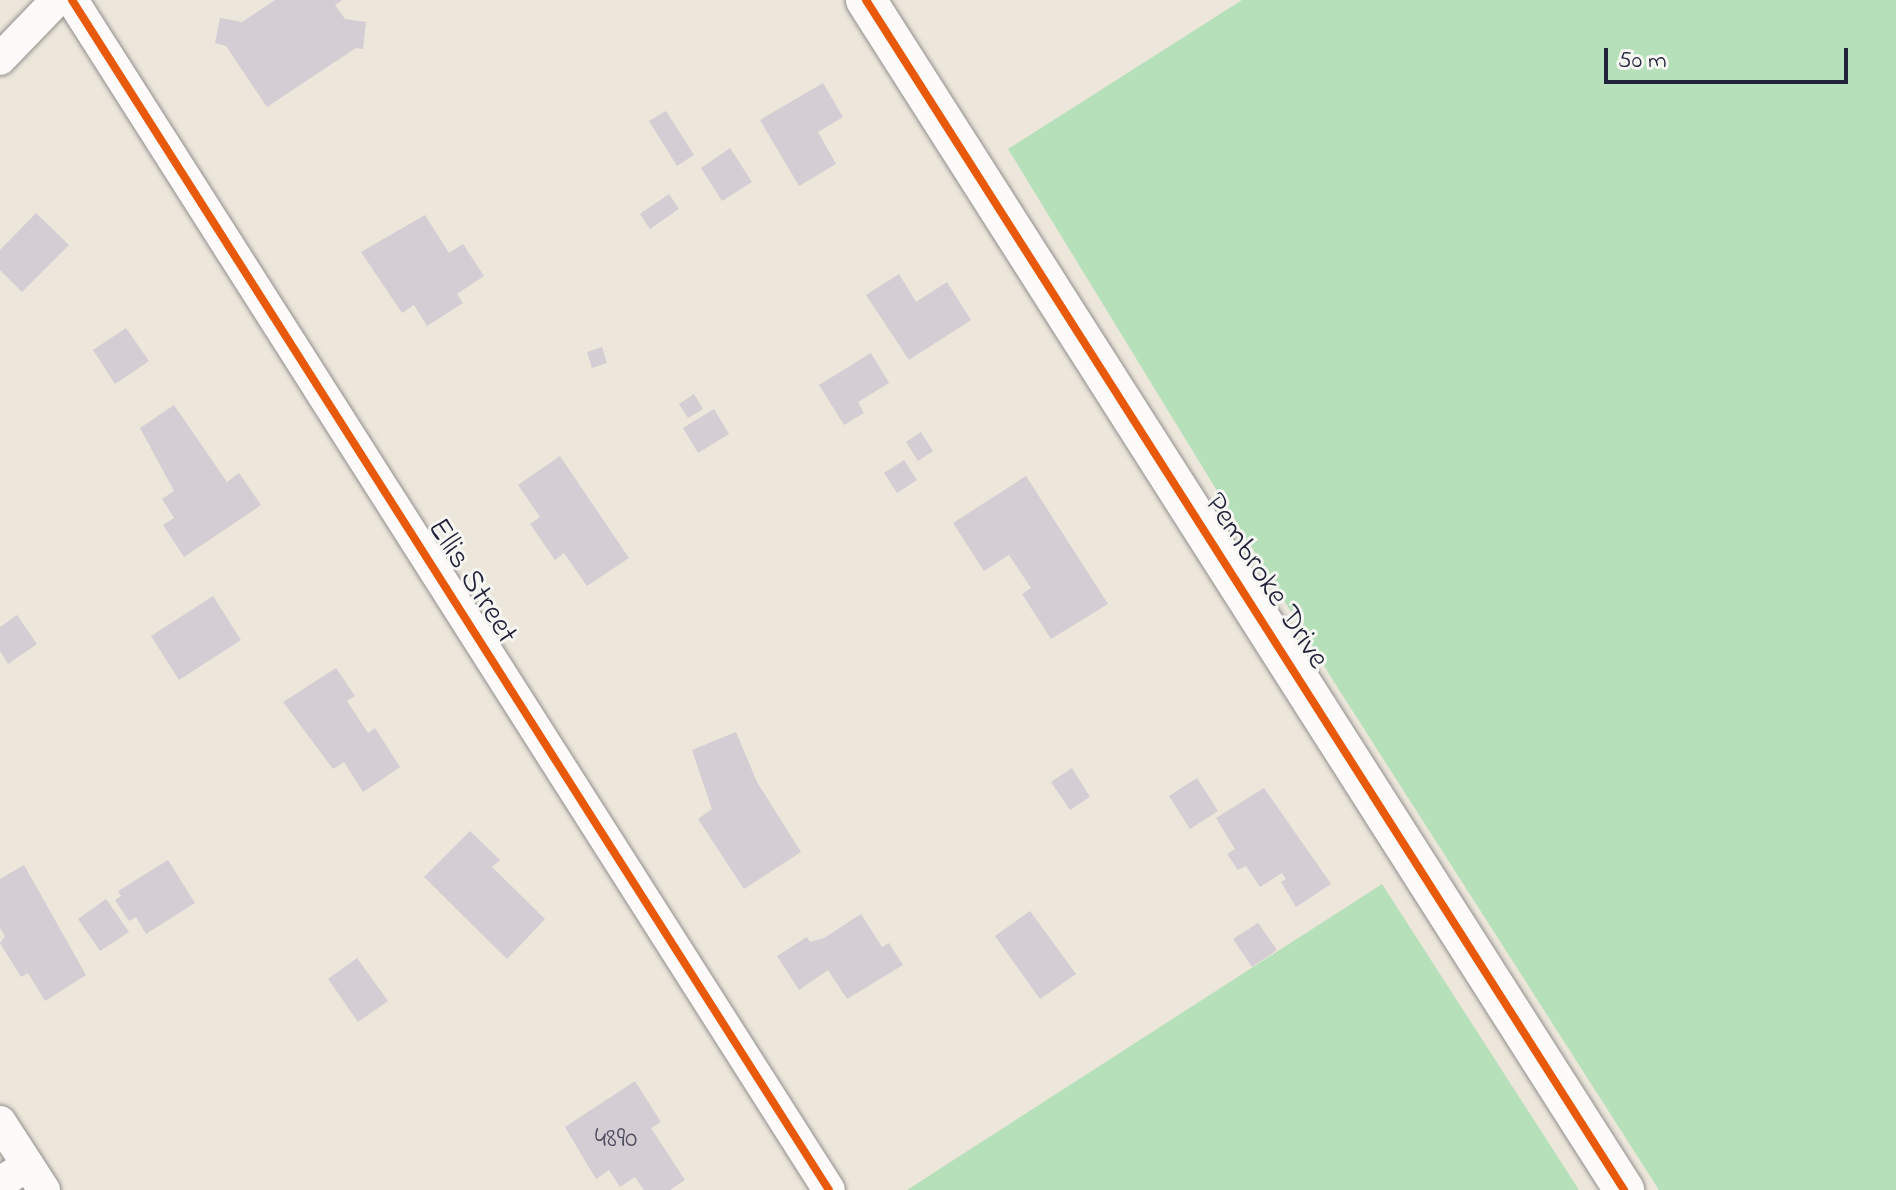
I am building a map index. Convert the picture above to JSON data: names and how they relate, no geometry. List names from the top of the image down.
{
  "streets": {
    "street": ["Ellis Street", "Pembroke Drive"]
  },
  "house_numbers": ["4890"],
  "scale_bar": "50 m"
}
